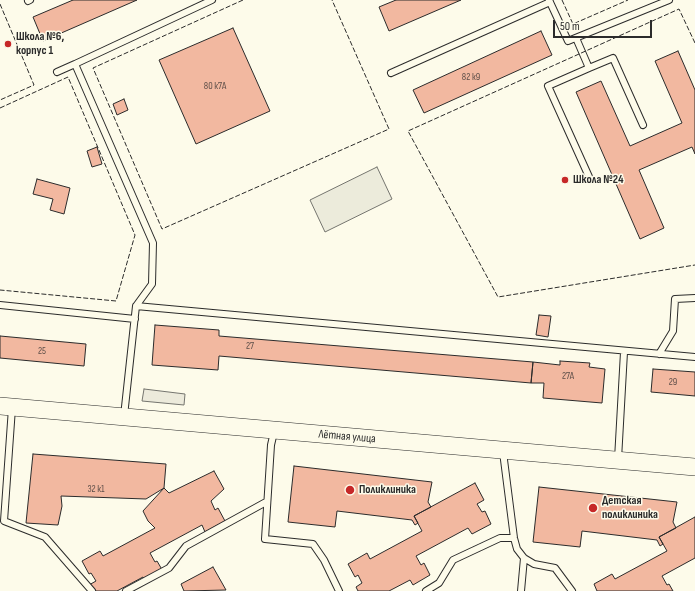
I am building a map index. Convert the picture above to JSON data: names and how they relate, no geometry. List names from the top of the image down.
{
  "streets": {
    "street": ["Лётная улица"]
  },
  "places": [
    "Школа №6, корпус 1",
    "Школа №24",
    "Поликлиника",
    "Детская поликлиника"
  ],
  "house_numbers": [
    "82 к9",
    "80 к7А",
    "27",
    "25",
    "27А",
    "29",
    "32 к1"
  ],
  "scale_bar": "50 m"
}
